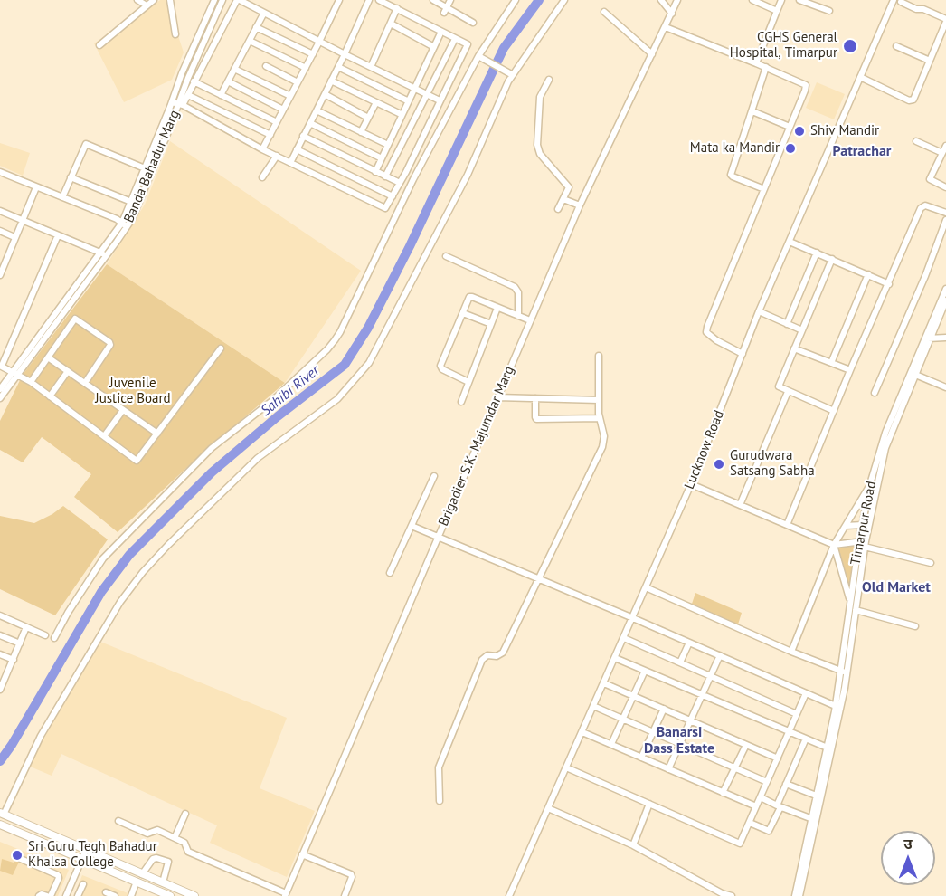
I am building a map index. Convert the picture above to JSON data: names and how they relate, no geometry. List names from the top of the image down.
{
  "streets": {
    "street": [
      "Banda Bahadur Marg",
      "Brigadier S.K. Majumdar Marg",
      "Lucknow Road",
      "Timarpur Road"
    ]
  },
  "districts": ["Patrachar", "Old Market", "Banarsi Dass Estate"],
  "water": ["Sahibi River"],
  "parks": ["Juvenile Justice Board"],
  "places": [
    "CGHS General Hospital, Timarpur",
    "Shiv Mandir",
    "Mata ka Mandir",
    "Gurudwara Satsang Sabha",
    "Sri Guru Tegh Bahadur Khalsa College"
  ],
  "north": "top"
}
